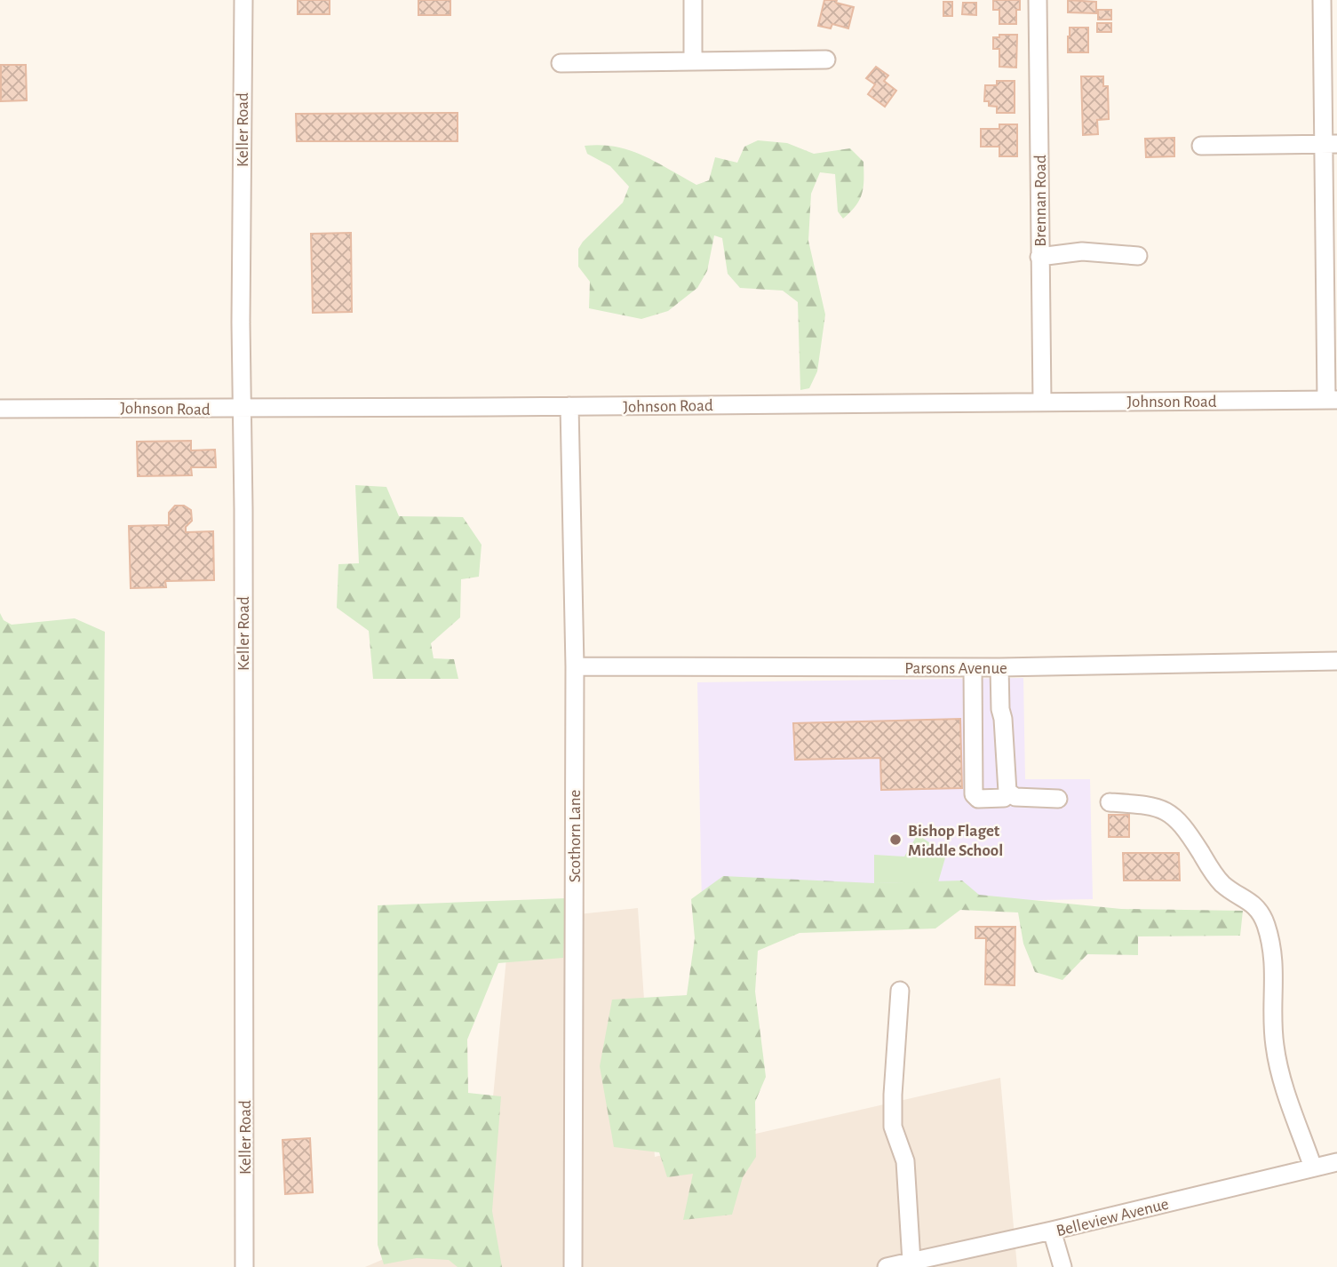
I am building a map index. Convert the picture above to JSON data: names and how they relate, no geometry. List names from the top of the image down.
{
  "streets": {
    "street": [
      "Keller Road",
      "Brennan Road",
      "Johnson Road",
      "Parsons Avenue",
      "Scothorn Lane",
      "Belleview Avenue"
    ]
  },
  "crossings": [
    ["Keller Road", "Johnson Road"],
    ["Brennan Road", "Johnson Road"],
    ["Johnson Road", "Scothorn Lane"],
    ["Parsons Avenue", "Scothorn Lane"]
  ],
  "places": ["Bishop Flaget Middle School"]
}
